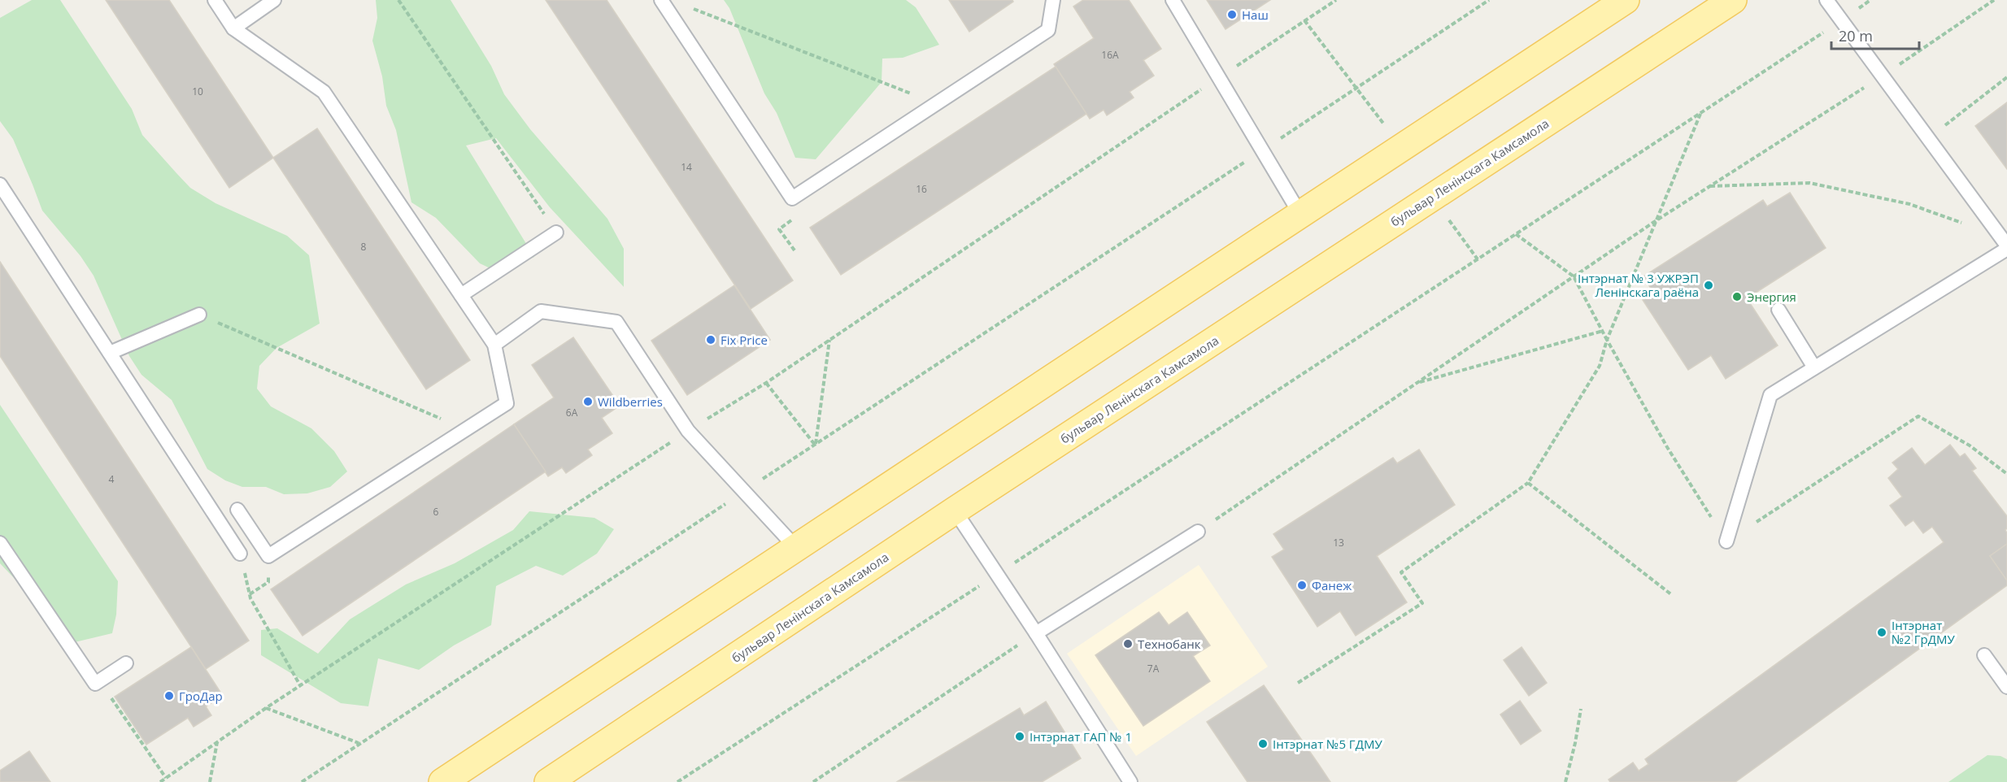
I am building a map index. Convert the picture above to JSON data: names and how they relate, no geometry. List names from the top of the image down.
{
  "streets": {
    "main road": ["бульвар Ленінскага Камсамола"]
  },
  "places": [
    "Наш",
    "Інтэрнат № 3 УЖРЭП Ленінскага раёна",
    "Энергия",
    "Fix Price",
    "Wildberries",
    "Фанеж",
    "Інтэрнат №2 ГрДМУ",
    "Технобанк",
    "ГроДар",
    "Інтэрнат ГАП № 1",
    "Інтэрнат №5 ГДМУ"
  ],
  "house_numbers": [
    "16А",
    "10",
    "14",
    "16",
    "8",
    "6А",
    "4",
    "6",
    "13",
    "7А"
  ],
  "scale_bar": "20 m"
}
